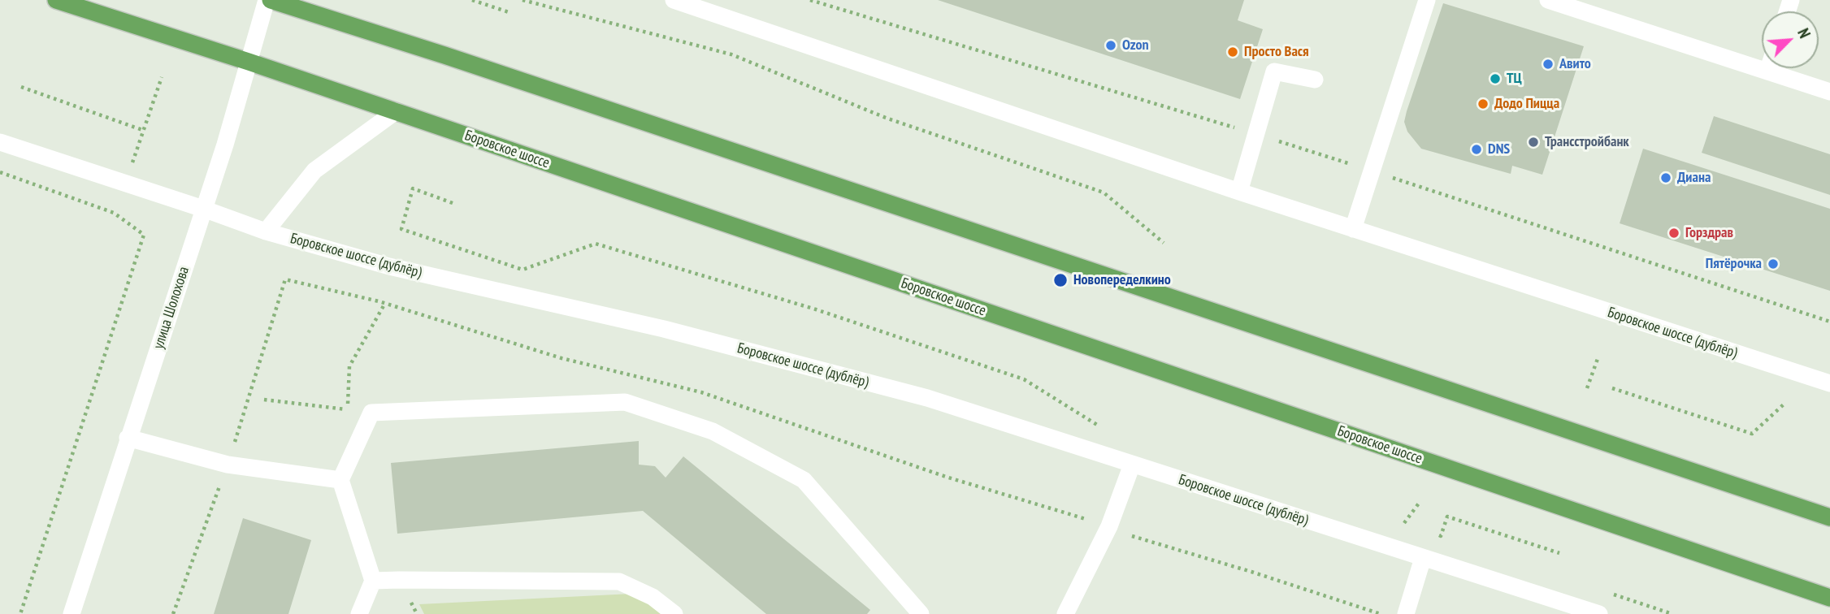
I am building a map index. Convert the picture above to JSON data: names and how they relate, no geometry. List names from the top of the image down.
{
  "streets": {
    "main road": ["Боровское шоссе"],
    "street": ["Боровское шоссе (дублёр)", "улица Шолохова"]
  },
  "crossings": [
    ["Боровское шоссе", "улица Шолохова"],
    ["Боровское шоссе (дублёр)", "улица Шолохова"]
  ],
  "places": [
    "Ozon",
    "Просто Вася",
    "Авито",
    "ТЦ",
    "Додо Пицца",
    "Трансстройбанк",
    "DNS",
    "Диана",
    "Горздрав",
    "Пятёрочка",
    "Новопеределкино"
  ],
  "north": "top right"
}
